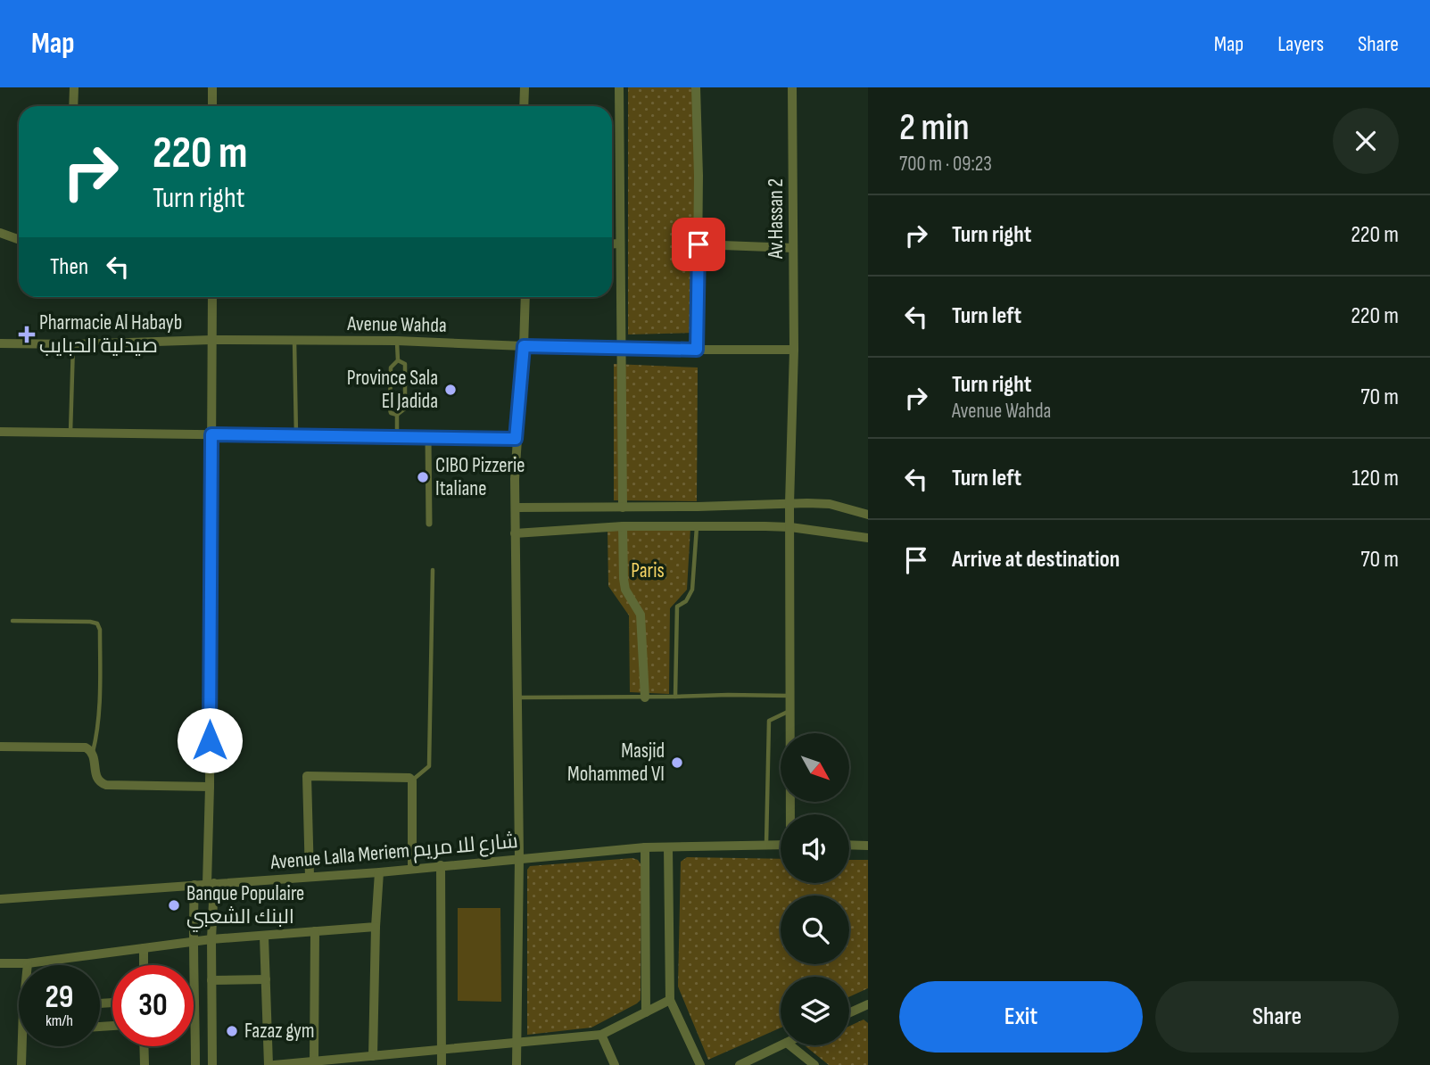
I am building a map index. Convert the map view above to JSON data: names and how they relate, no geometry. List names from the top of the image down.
{
  "streets": {
    "street": ["Av.Hassan 2", "Avenue Wahda", "Avenue Lalla Meriem شارع للا مريم"]
  },
  "crossings": [
    ["Av.Hassan 2", "Avenue Wahda"]
  ],
  "parks": ["Paris"],
  "places": {
    "health": ["Pharmacie Al Habayb صيدلية الحبايب"],
    "other": [
      "Province Sala El Jadida",
      "CIBO Pizzerie Italiane",
      "Masjid Mohammed VI",
      "Banque Populaire البنك الشعبي",
      "Fazaz gym"
    ]
  },
  "north": "bottom right",
  "page": {
    "header": "Map",
    "nav": ["Map", "Layers", "Share"],
    "heading": ["2 min", "700 m · 09:23"],
    "turn": ["220 m", "Turn right"],
    "list": [
      {
        "name": "Turn right",
        "value": "220 m"
      },
      {
        "name": "Turn left",
        "value": "220 m"
      },
      {
        "name": "Turn right",
        "note": "Avenue Wahda",
        "value": "70 m"
      },
      {
        "name": "Turn left",
        "value": "120 m"
      },
      {
        "name": "Arrive at destination",
        "value": "70 m"
      }
    ],
    "then": "Then",
    "speed": "29 km/h",
    "limit": "30",
    "buttons": ["Exit", "Share"]
  }
}
